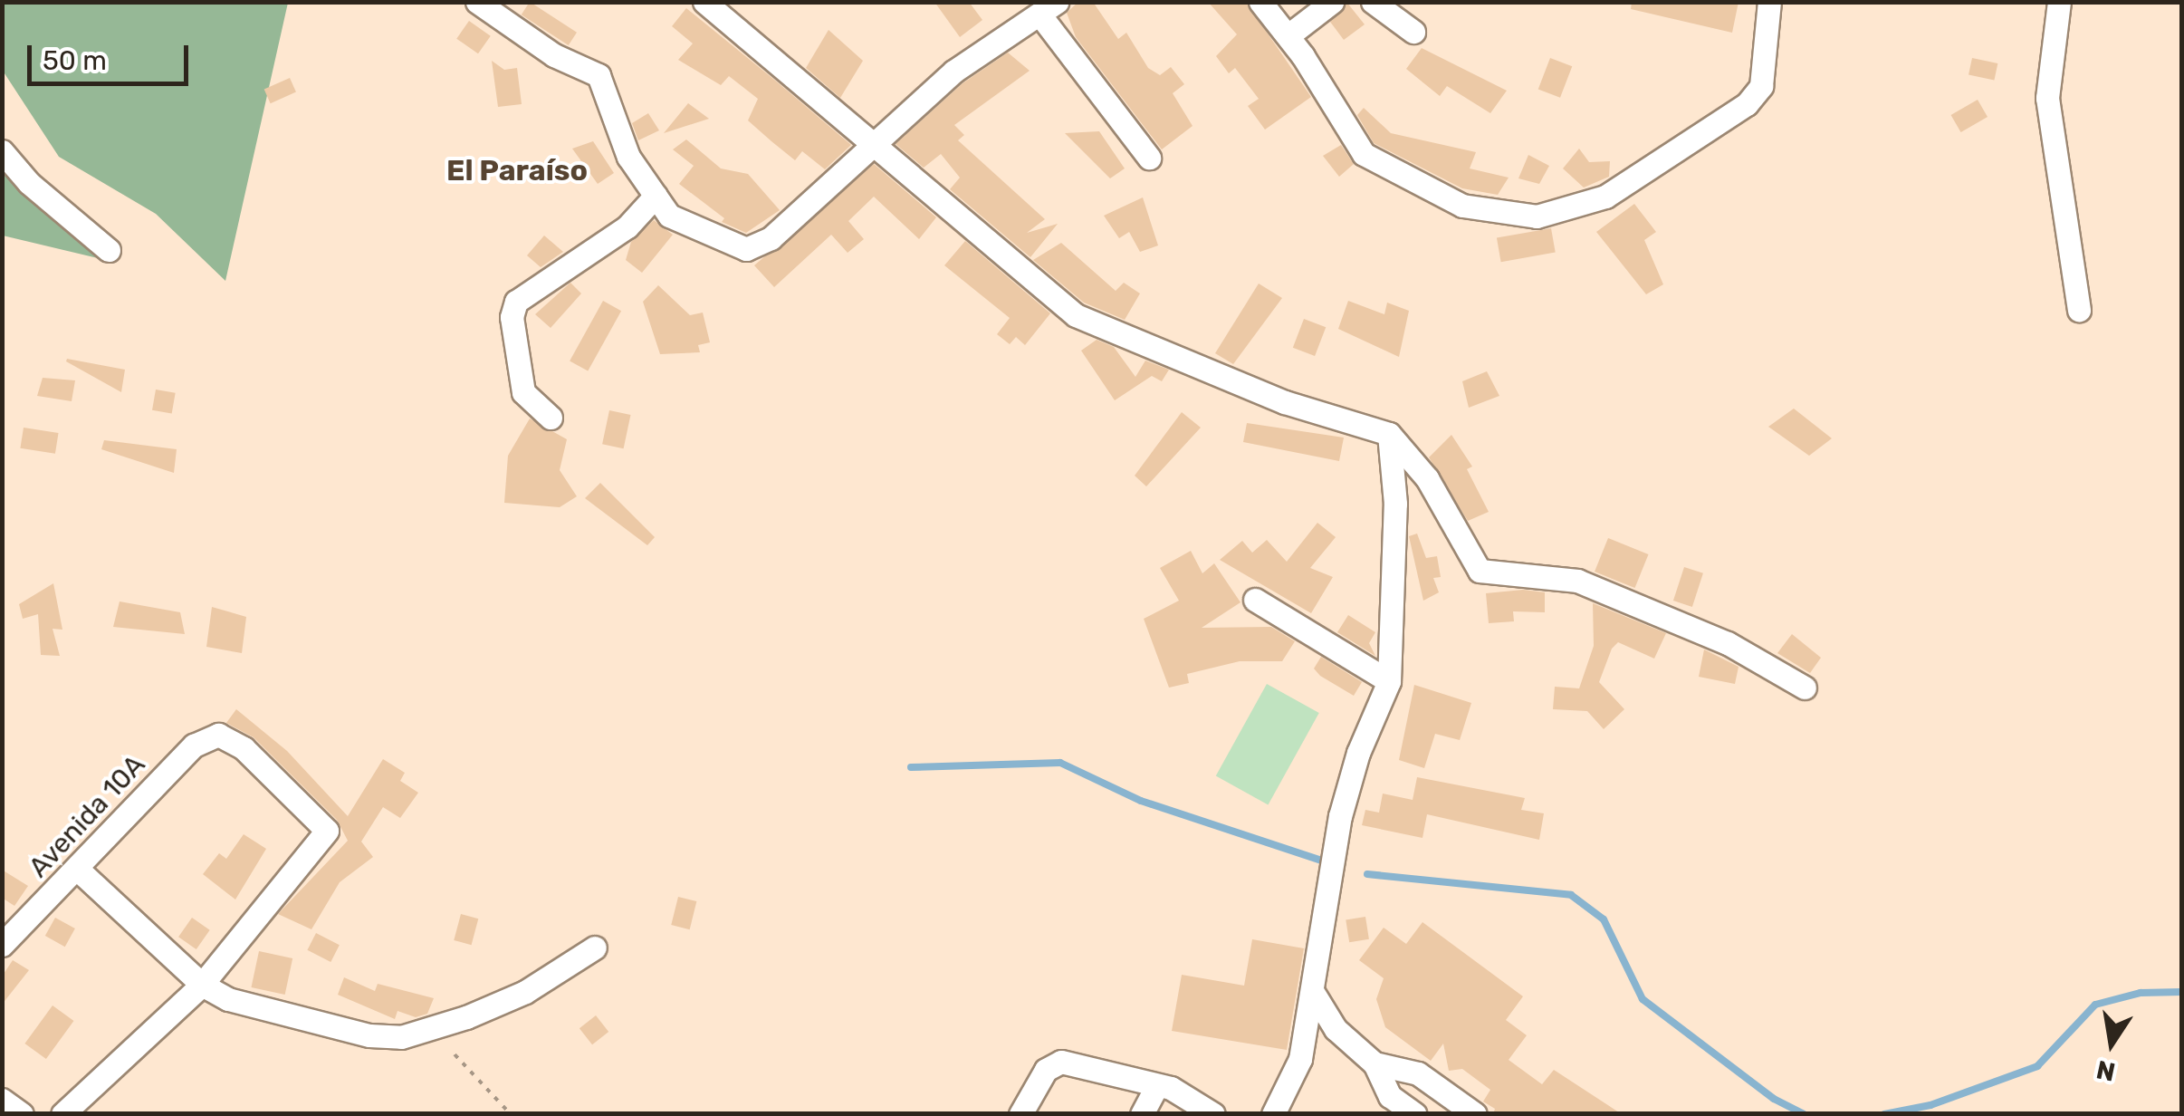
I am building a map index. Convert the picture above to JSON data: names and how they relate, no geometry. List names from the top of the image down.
{
  "streets": {
    "street": ["Avenida 10A"]
  },
  "districts": ["El Paraíso"],
  "scale_bar": "50 m",
  "north": "bottom"
}
